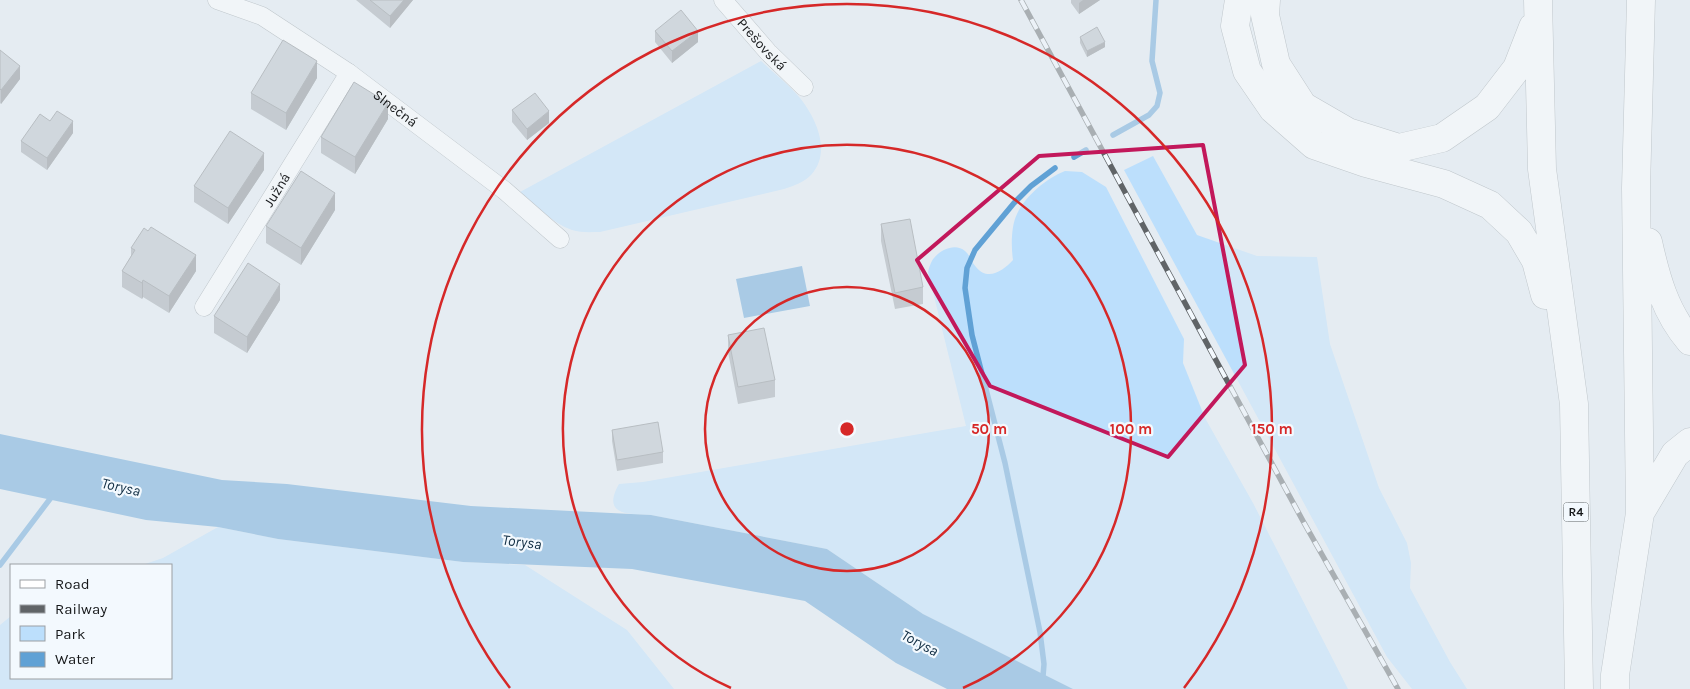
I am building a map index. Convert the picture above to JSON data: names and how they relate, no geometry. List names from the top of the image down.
{
  "streets": {
    "highway": ["R4"],
    "street": ["Prešovská", "Slnečná", "Južná"]
  },
  "crossings": [
    ["Slnečná", "Južná"]
  ],
  "water": ["Torysa"],
  "legend": [
    "Road",
    "Railway",
    "Park",
    "Water"
  ],
  "rings": ["50 m", "100 m", "150 m"]
}
